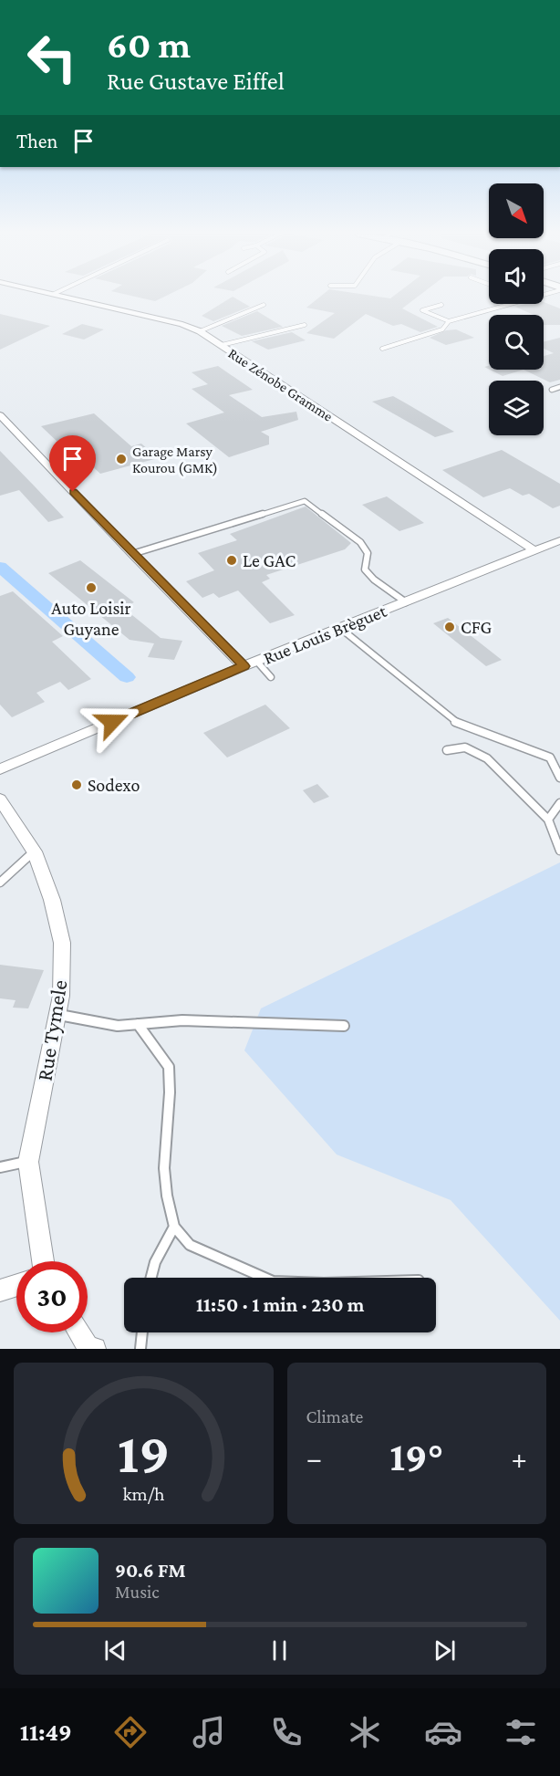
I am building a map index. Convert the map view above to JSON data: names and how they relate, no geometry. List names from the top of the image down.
{
  "streets": {
    "street": ["Rue Zénobe Gramme", "Rue Louis Brèguet", "Rue Tymele"]
  },
  "crossings": [
    ["Rue Zénobe Gramme", "Rue Louis Brèguet"]
  ],
  "places": [
    "Garage Marsy Kourou (GMK)",
    "Le GAC",
    "Auto Loisir Guyane",
    "CFG",
    "Sodexo"
  ],
  "north": "bottom right",
  "page": {
    "turn": ["60 m", "Rue Gustave Eiffel"],
    "then": "Then",
    "limit": "30",
    "trip": "11:50 · 1 min · 230 m",
    "tile": "Climate",
    "heat": ["−", "19°", "+"],
    "song": ["90.6 FM", "Music"],
    "tabs": "11:49",
    "gauge": ["19", "km/h"]
  }
}
